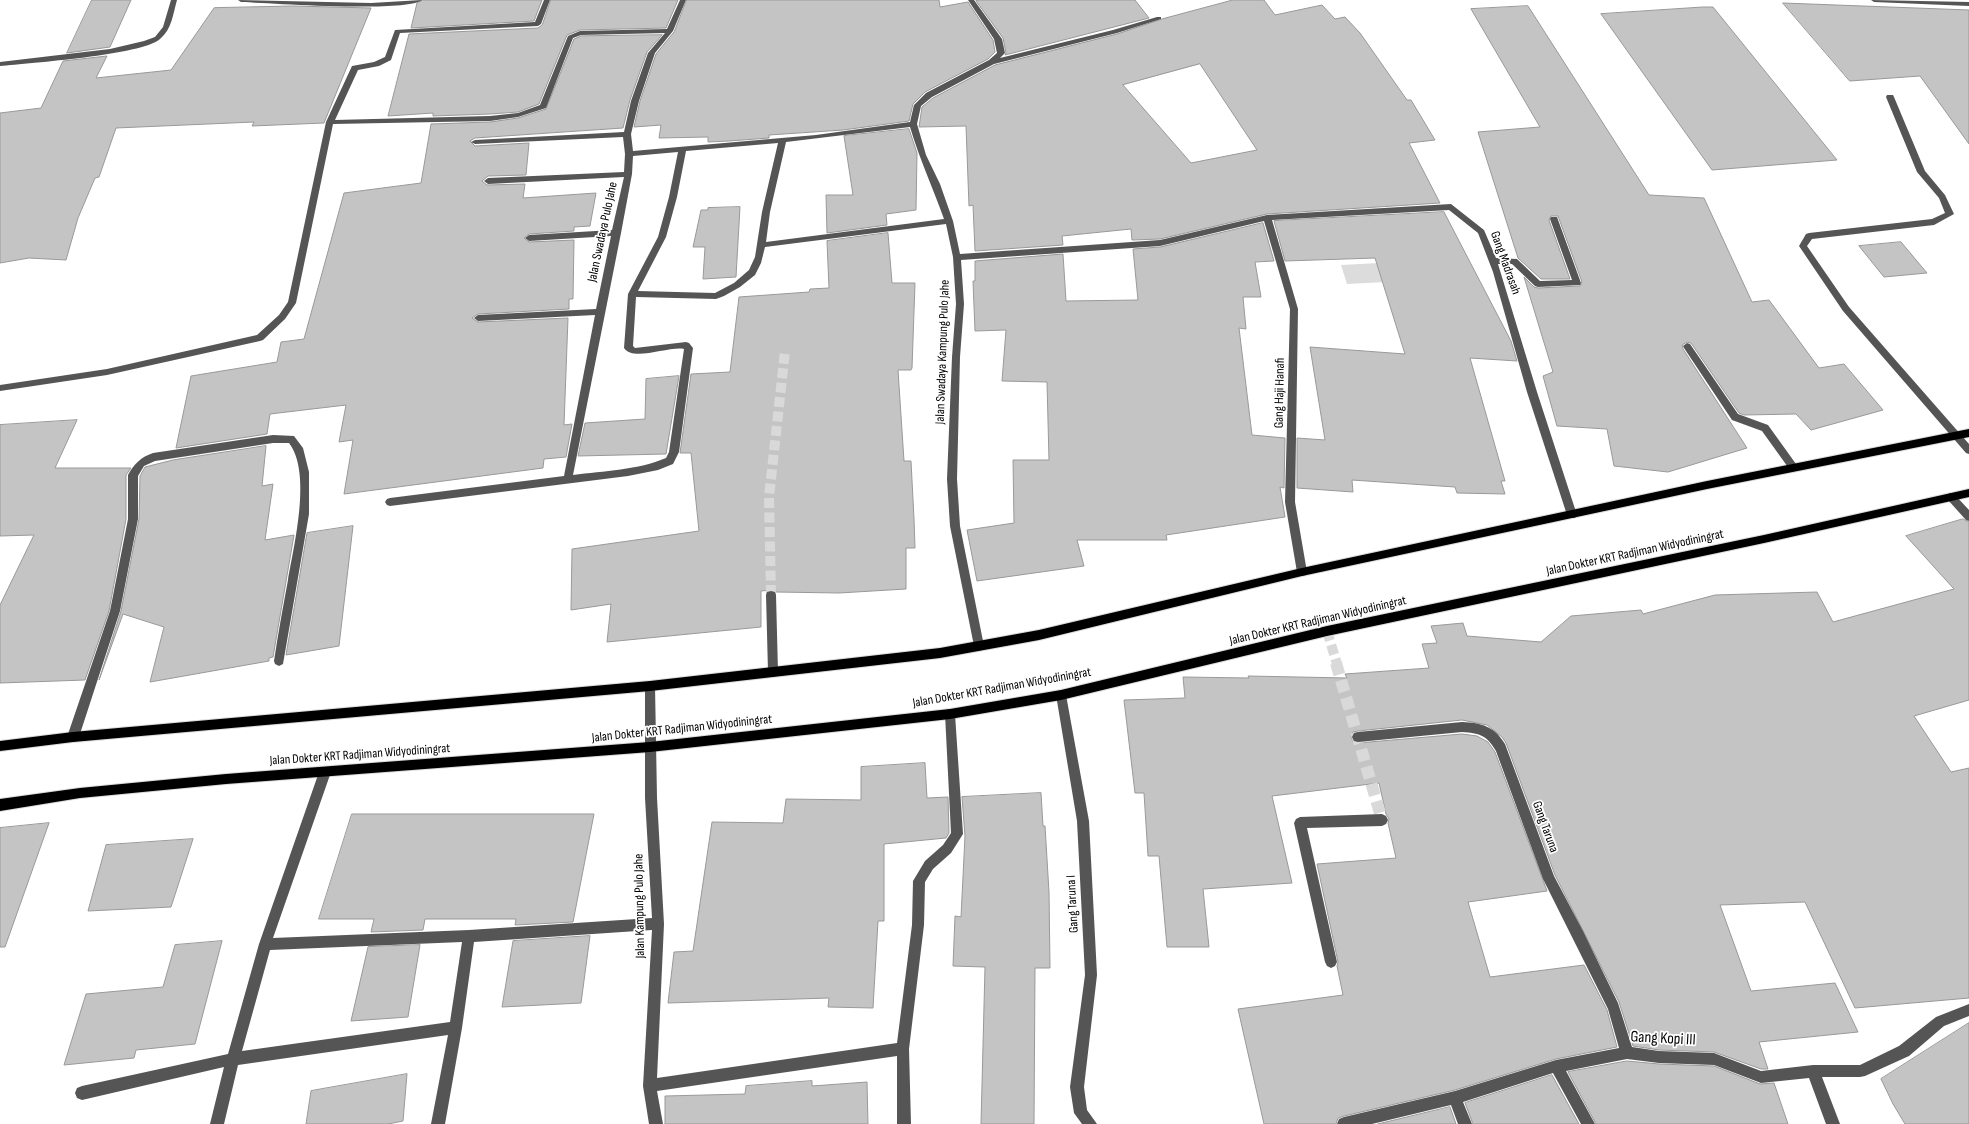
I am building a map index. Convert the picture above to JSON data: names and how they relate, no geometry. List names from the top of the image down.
{
  "streets": {
    "main road": ["Jalan Dokter KRT Radjiman Widyodiningrat"],
    "street": [
      "Jalan Swadaya Pulo Jahe",
      "Gang Madrasah",
      "Jalan Swadaya Kampung Pulo Jahe",
      "Gang Haji Hanafi",
      "Gang Taruna",
      "Gang Taruna I",
      "Jalan Kampung Pulo Jahe",
      "Gang Kopi III"
    ]
  },
  "crossings": [
    ["Gang Madrasah", "Jalan Swadaya Kampung Pulo Jahe"],
    ["Gang Madrasah", "Gang Haji Hanafi"],
    ["Jalan Dokter KRT Radjiman Widyodiningrat", "Gang Taruna I"],
    ["Jalan Dokter KRT Radjiman Widyodiningrat", "Jalan Kampung Pulo Jahe"],
    ["Gang Taruna", "Gang Kopi III"]
  ]
}
